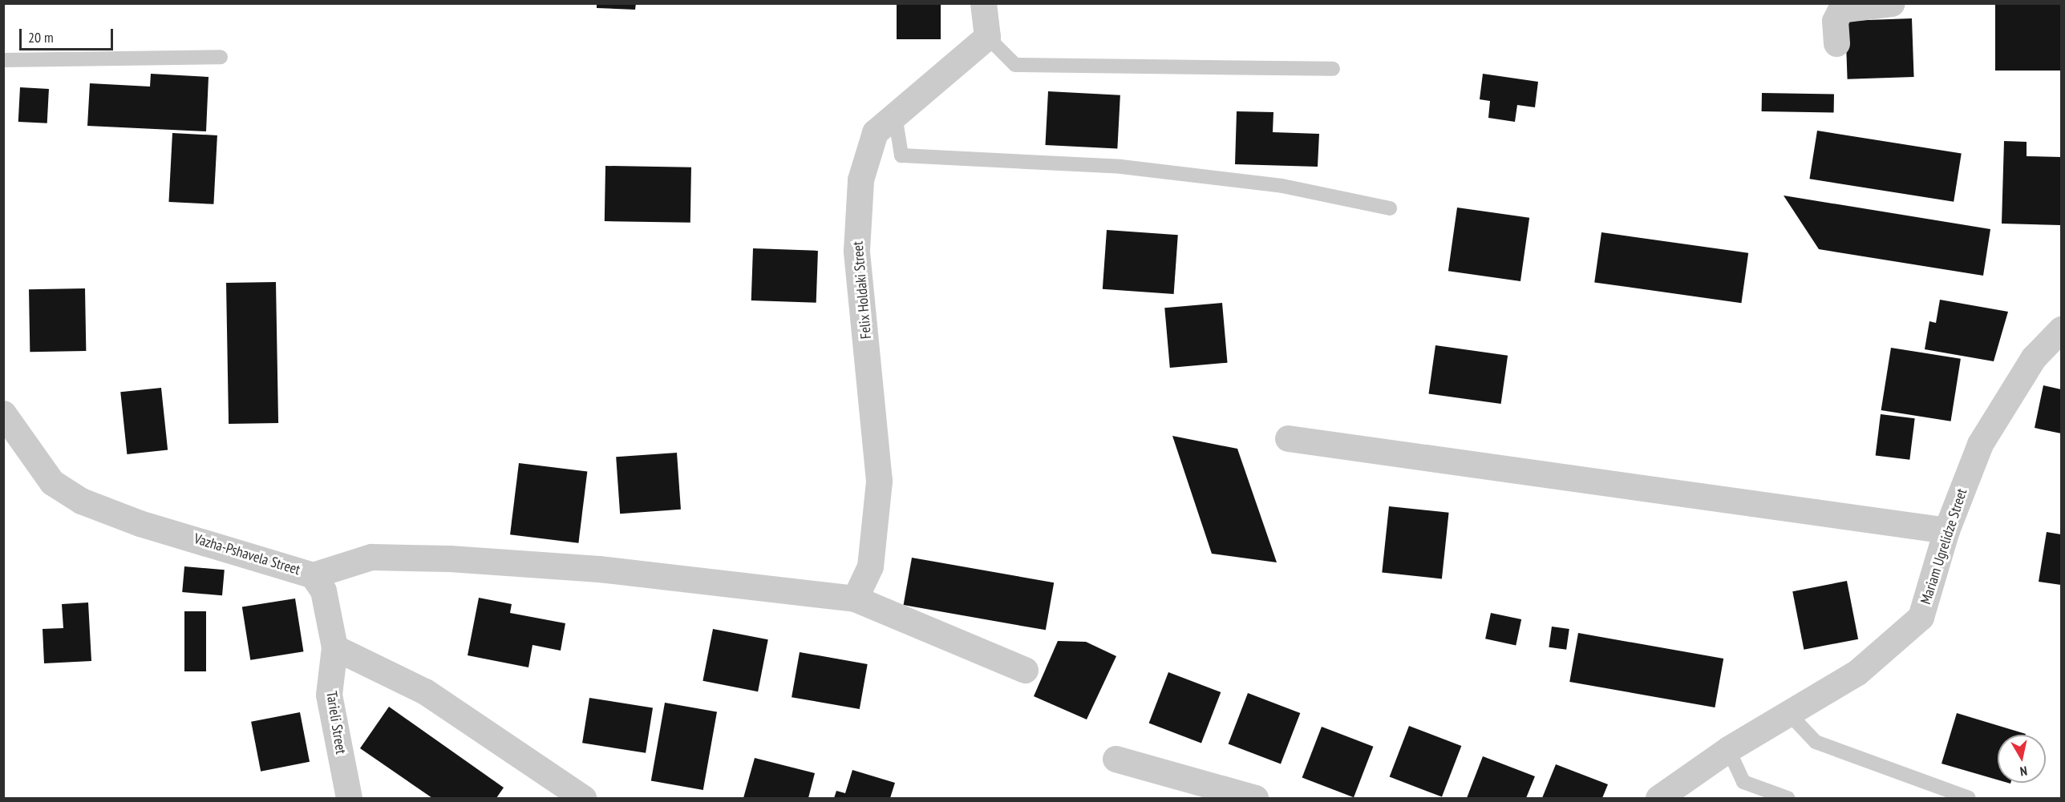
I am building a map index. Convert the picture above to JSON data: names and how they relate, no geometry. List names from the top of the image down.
{
  "streets": {
    "street": [
      "Felix Holdaki Street",
      "Mariam Ugrelidze Street",
      "Vazha-Pshavela Street",
      "Tarieli Street"
    ]
  },
  "crossings": [
    ["Vazha-Pshavela Street", "Tarieli Street"]
  ],
  "scale_bar": "20 m",
  "north": "bottom"
}
